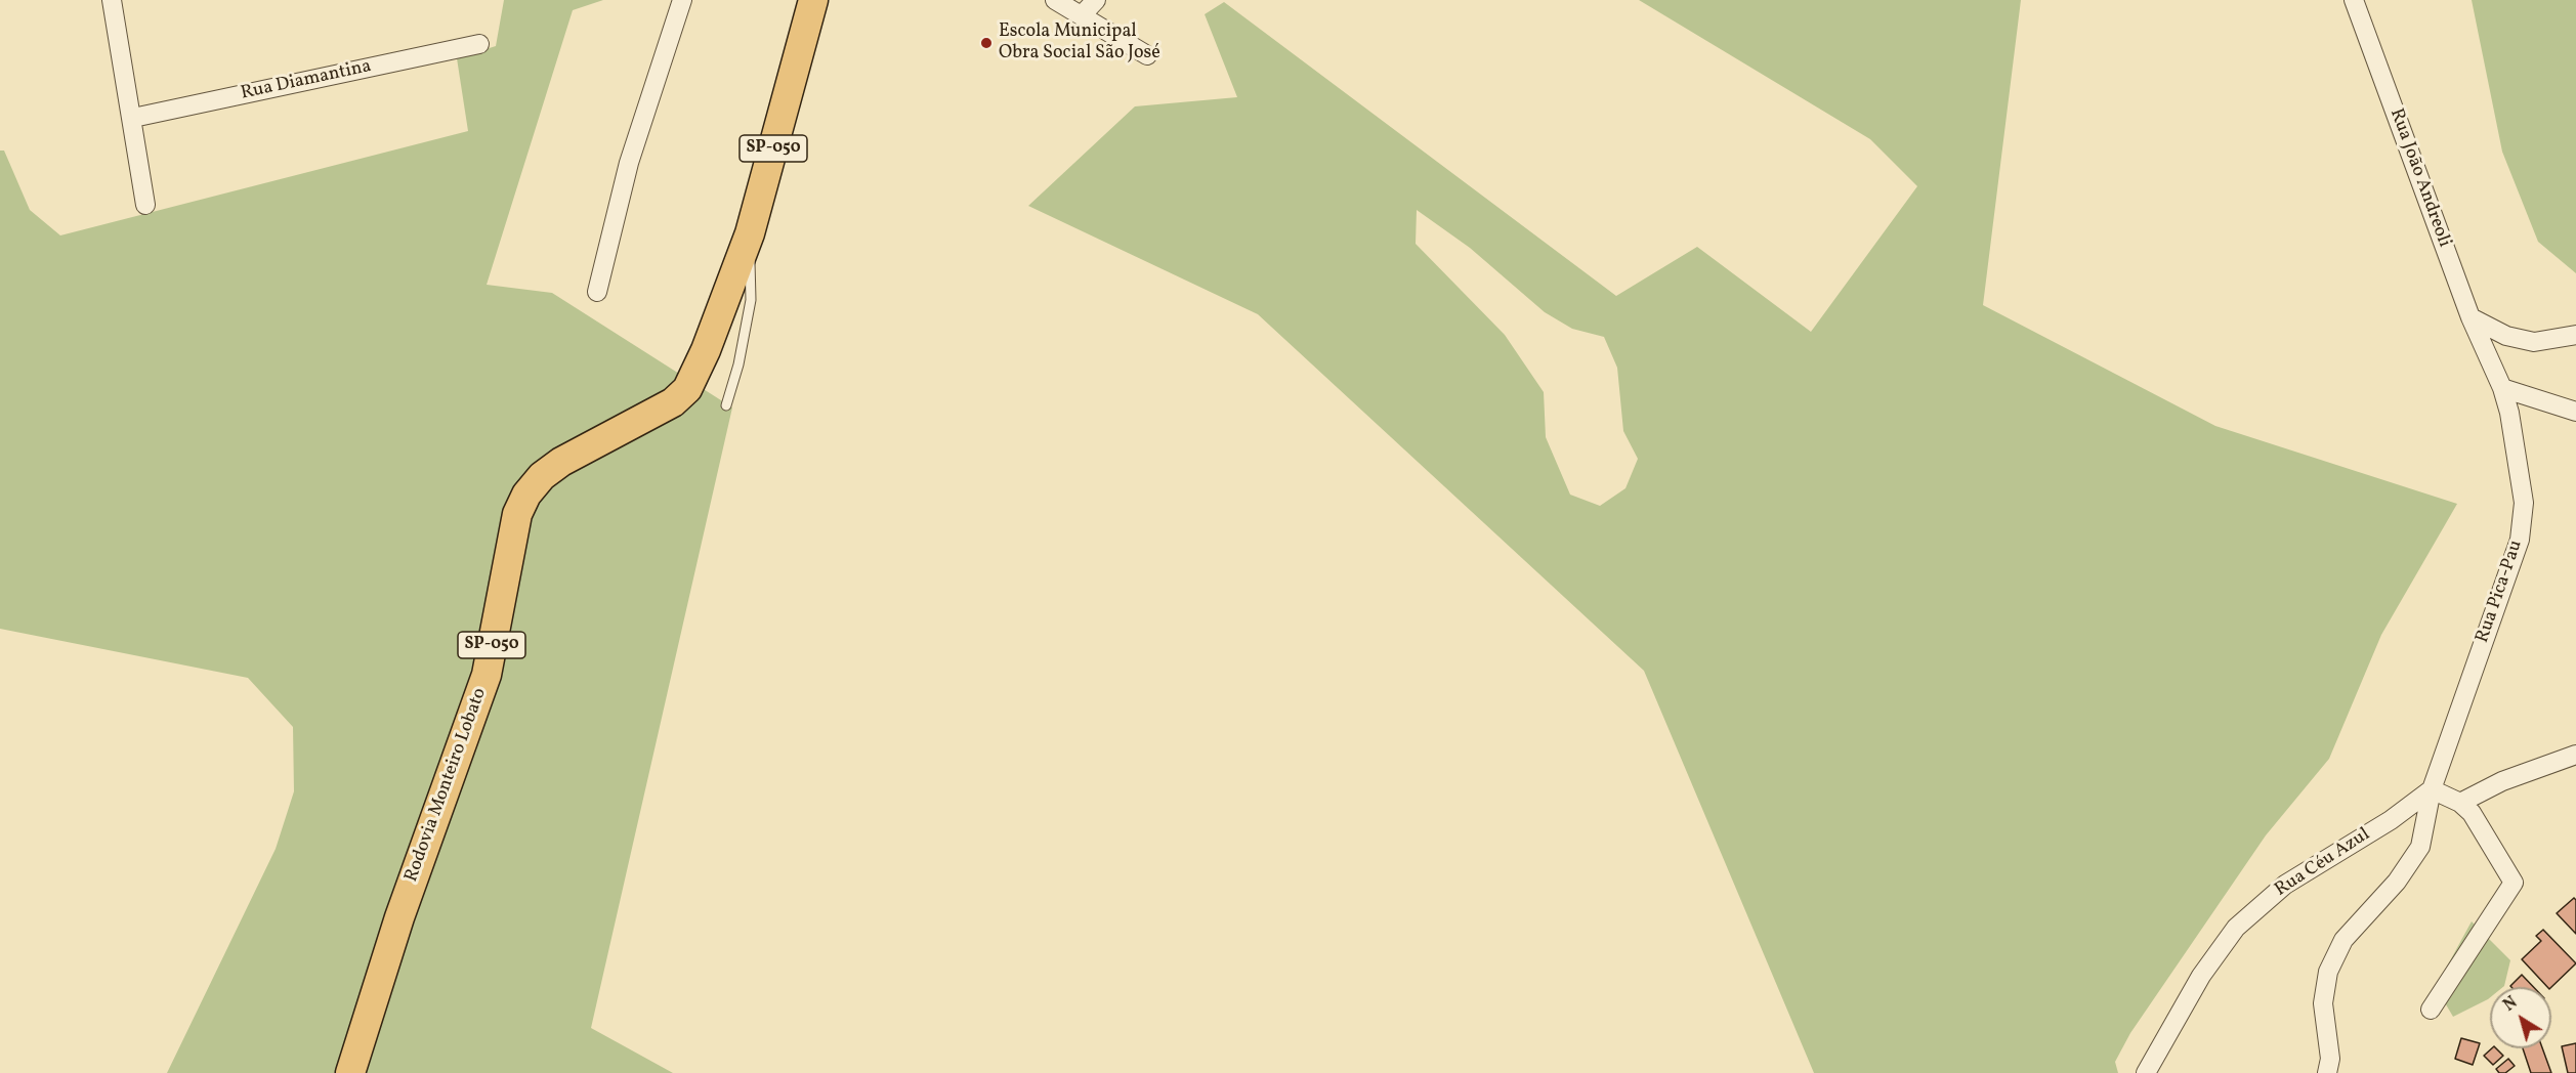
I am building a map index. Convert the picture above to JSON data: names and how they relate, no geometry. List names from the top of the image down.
{
  "streets": {
    "main road": ["SP-050", "Rodovia Monteiro Lobato"],
    "street": [
      "Rua Diamantina",
      "Rua João Andreoli",
      "Rua Pica-Pau",
      "Rua Céu Azul"
    ]
  },
  "crossings": [
    ["SP-050", "Rodovia Monteiro Lobato"],
    ["Rua João Andreoli", "Rua Pica-Pau"],
    ["Rua Pica-Pau", "Rua Céu Azul"]
  ],
  "places": ["Escola Municipal Obra Social São José"],
  "north": "top left"
}
